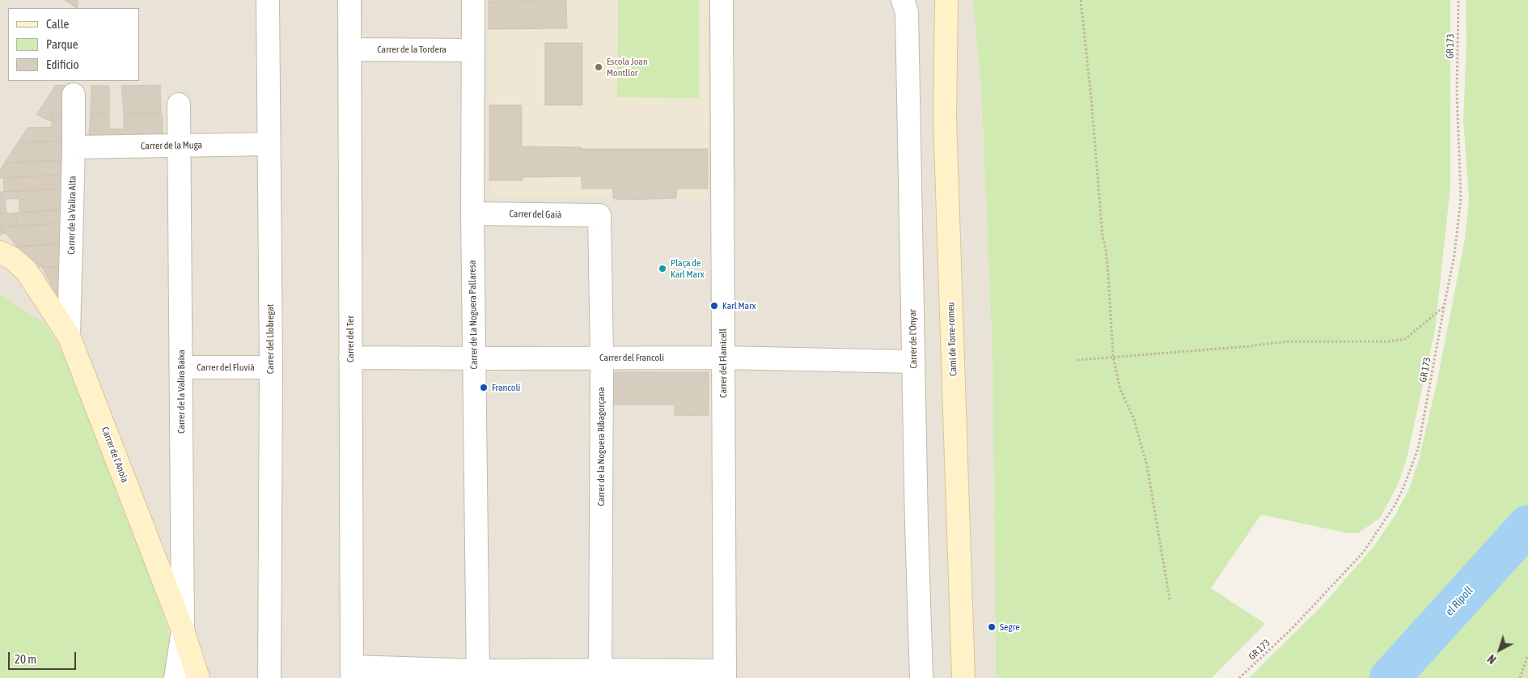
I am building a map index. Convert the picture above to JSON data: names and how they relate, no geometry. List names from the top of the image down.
{
  "streets": {
    "street": [
      "Carrer de la Tordera",
      "Carrer de la Muga",
      "Carrer del Gaià",
      "Carrer de la Valira Alta",
      "Carrer de La Noguera Pallaresa",
      "Carrer del Llobregat",
      "Carrer del Ter",
      "Carrer de l'Onyar",
      "Camí de Torre-romeu",
      "Carrer del Francolí",
      "Carrer del Flamicell",
      "Carrer del Fluvià",
      "Carrer de la Valira Baixa",
      "Carrer de la Noguera Ribagorçana",
      "Carrer de l'Anoia"
    ],
    "path": ["GR 173"]
  },
  "crossings": [
    ["Carrer de la Tordera", "Carrer de La Noguera Pallaresa"],
    ["Carrer de la Tordera", "Carrer del Ter"],
    ["Carrer de la Muga", "Carrer de la Valira Alta"],
    ["Carrer de la Muga", "Carrer del Llobregat"],
    ["Carrer de la Muga", "Carrer de la Valira Baixa"],
    ["Carrer del Gaià", "Carrer de La Noguera Pallaresa"],
    ["Carrer del Gaià", "Carrer de la Noguera Ribagorçana"],
    ["Carrer de la Valira Alta", "Carrer de l'Anoia"],
    ["Carrer de La Noguera Pallaresa", "Carrer del Francolí"],
    ["Carrer del Llobregat", "Carrer del Fluvià"],
    ["Carrer del Ter", "Carrer del Francolí"],
    ["Carrer de l'Onyar", "Carrer del Francolí"],
    ["Carrer del Francolí", "Carrer del Flamicell"],
    ["Carrer del Francolí", "Carrer de la Noguera Ribagorçana"],
    ["Carrer del Fluvià", "Carrer de la Valira Baixa"],
    ["Carrer de la Valira Baixa", "Carrer de l'Anoia"]
  ],
  "water": ["el Ripoll"],
  "places": [
    "Escola Joan Montllor",
    "Plaça de Karl Marx",
    "Karl Marx",
    "Francolí",
    "Segre"
  ],
  "legend": ["Calle", "Parque", "Edificio"],
  "scale_bar": "20 m",
  "north": "bottom left"
}
